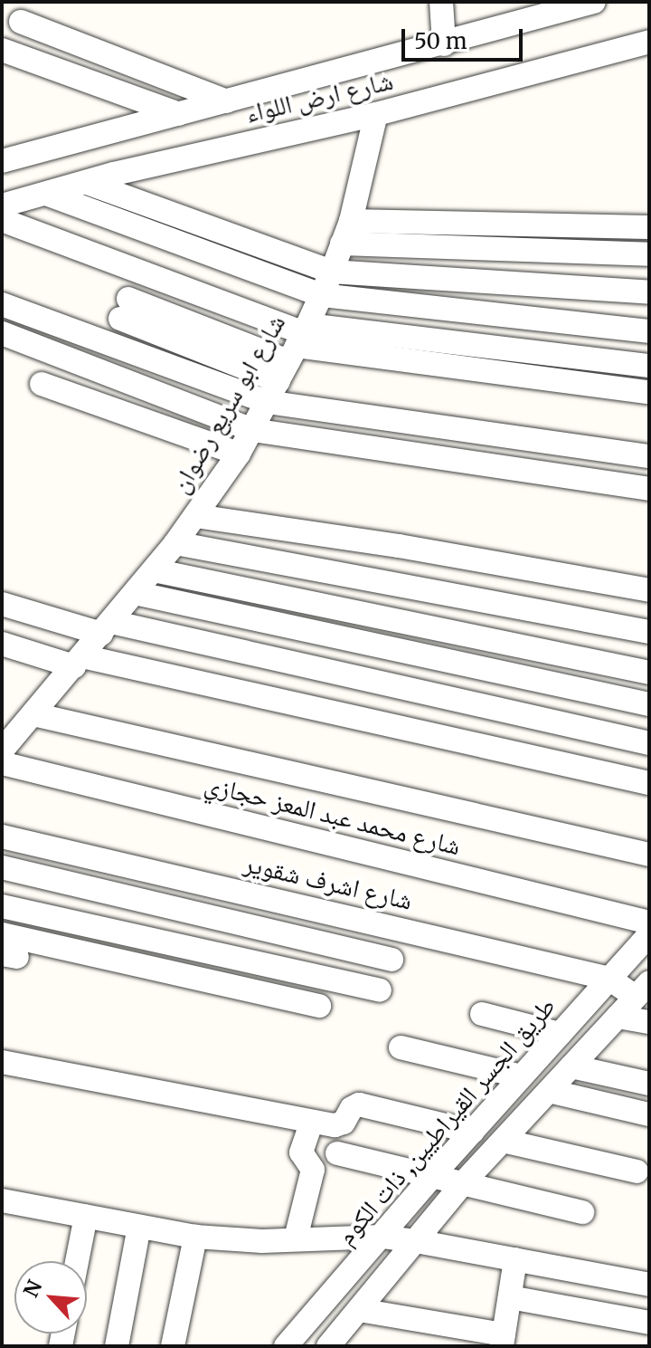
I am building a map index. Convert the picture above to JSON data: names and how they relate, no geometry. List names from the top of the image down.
{
  "streets": {
    "street": [
      "شارع ارض اللواء",
      "شارع ابو سريع رضوان",
      "شارع محمد عبد المعز حجازي",
      "شارع اشرف شقوير",
      "طريق الجسر القيراطيين, ذات الكوم"
    ]
  },
  "crossings": [
    ["شارع ارض اللواء", "شارع ابو سريع رضوان"],
    ["شارع اشرف شقوير", "طريق الجسر القيراطيين, ذات الكوم"]
  ],
  "scale_bar": "50 m",
  "north": "top left"
}
